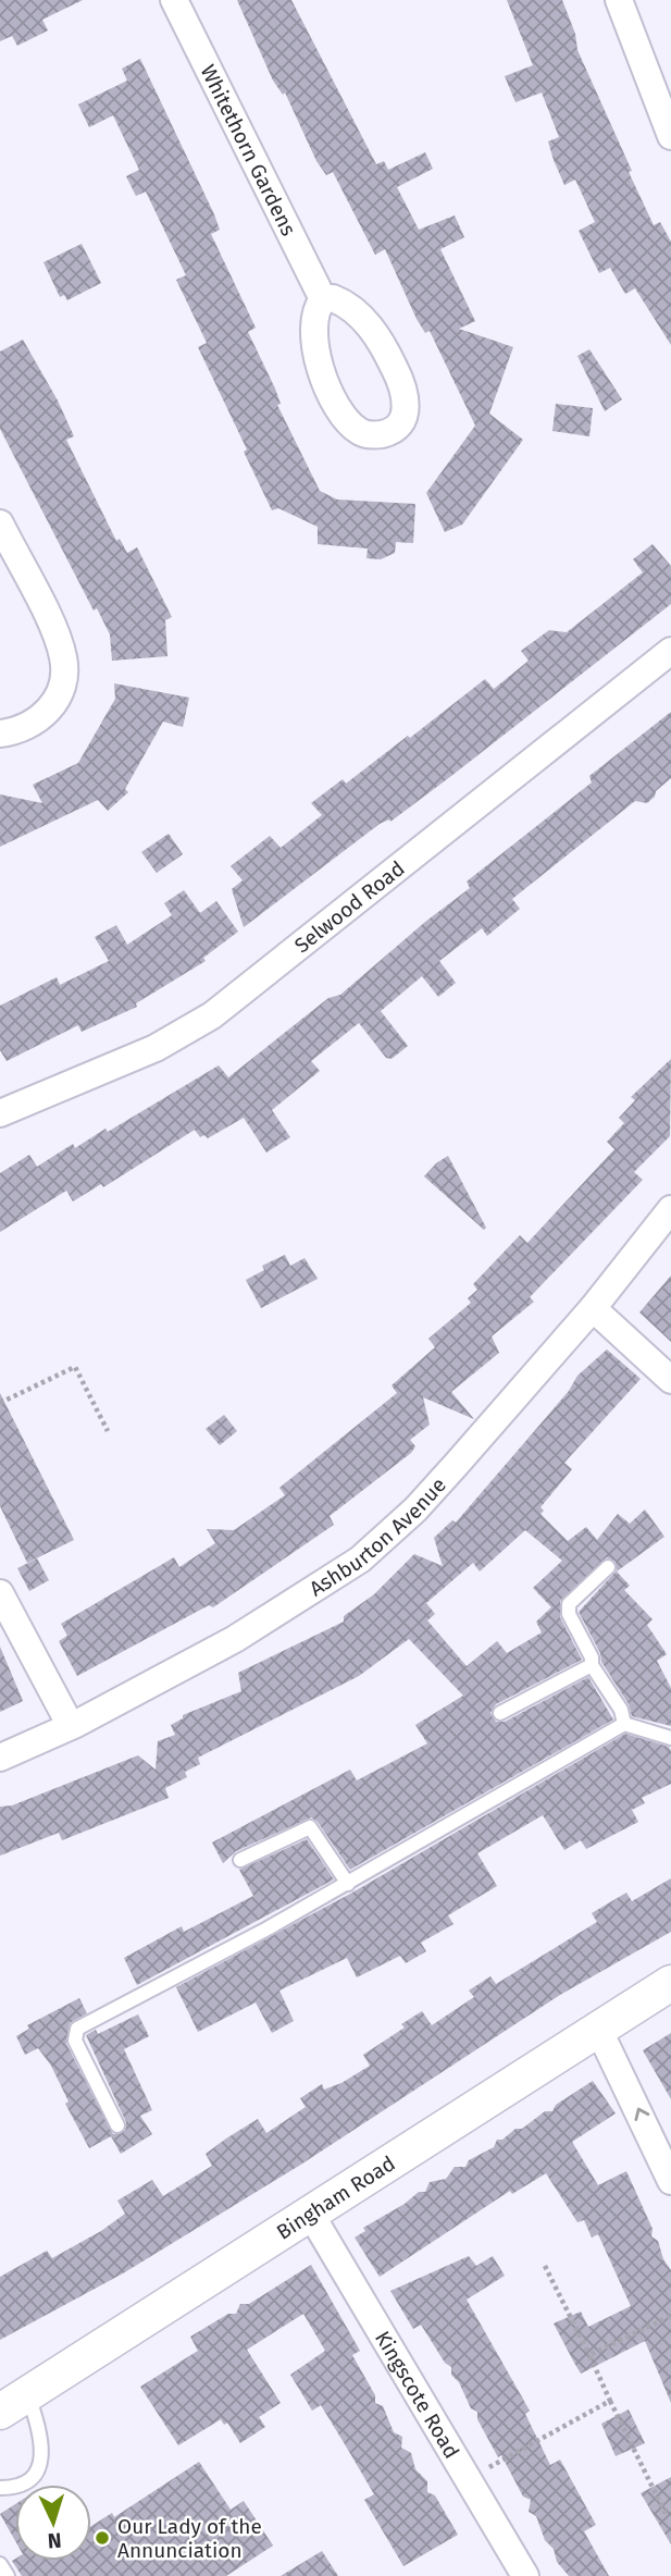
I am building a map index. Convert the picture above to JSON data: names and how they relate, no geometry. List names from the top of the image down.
{
  "streets": {
    "street": [
      "Whitethorn Gardens",
      "Selwood Road",
      "Ashburton Avenue",
      "Bingham Road",
      "Kingscote Road"
    ]
  },
  "crossings": [
    ["Bingham Road", "Kingscote Road"]
  ],
  "places": ["Our Lady of the Annunciation"],
  "north": "bottom"
}
